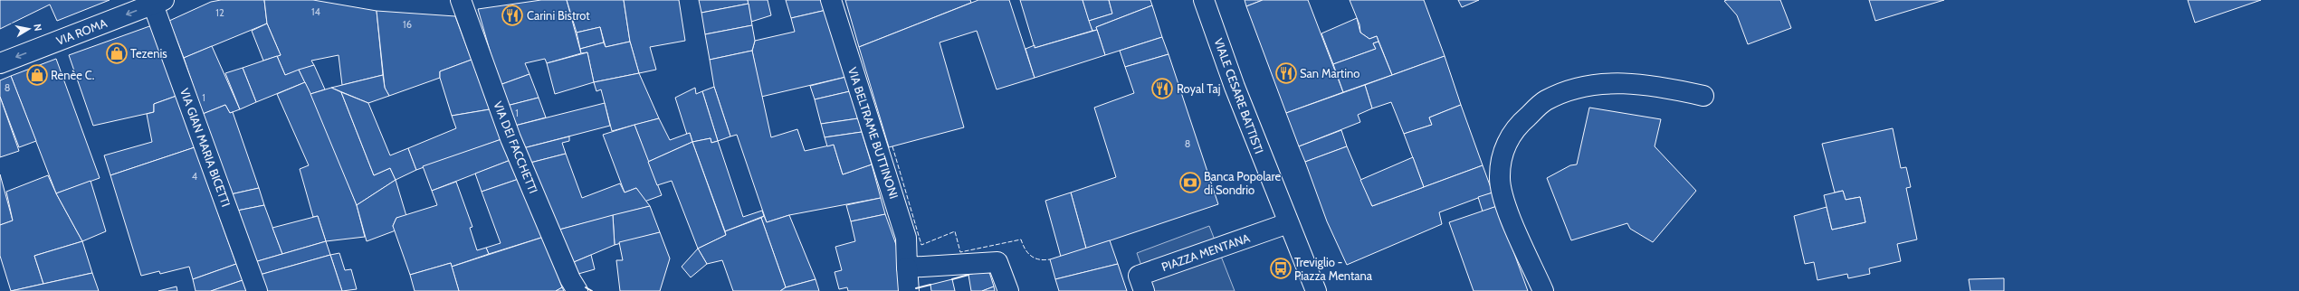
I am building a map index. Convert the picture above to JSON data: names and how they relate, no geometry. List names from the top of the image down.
{
  "streets": {
    "street": [
      "VIA ROMA",
      "VIALE CESARE BATTISTI",
      "VIA BELTRAME BUTTINONI",
      "VIA GIAN MARIA BICETTI",
      "VIA DEI FACCHETTI",
      "PIAZZA MENTANA"
    ]
  },
  "crossings": [
    ["VIA ROMA", "VIA GIAN MARIA BICETTI"],
    ["VIALE CESARE BATTISTI", "PIAZZA MENTANA"]
  ],
  "one_way": ["VIA ROMA"],
  "places": {
    "restaurant": ["Carini Bistrot", "San Martino", "Royal Taj"],
    "shop": ["Tezenis", "Renèe C."],
    "bank": ["Banca Popolare di Sondrio"],
    "bus stop": ["Treviglio - Piazza Mentana"]
  },
  "house_numbers": [
    "14",
    "12",
    "16",
    "8",
    "1",
    "1",
    "8",
    "4"
  ],
  "north": "right"
}
